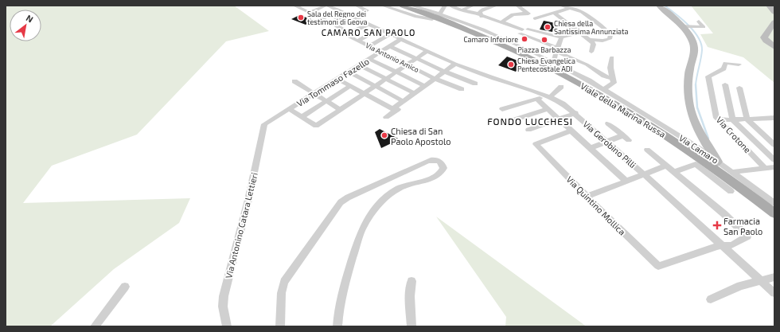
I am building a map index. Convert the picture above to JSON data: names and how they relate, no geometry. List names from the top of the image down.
{
  "streets": {
    "main road": ["Viale della Marina Russa"],
    "street": [
      "Via Antonio Amico",
      "Via Tommaso Fazello",
      "Via Crotone",
      "Via Gerobino Pilli",
      "Via Camaro",
      "Via Quintino Mollica",
      "Via Antonino Catara Lettieri"
    ]
  },
  "crossings": [
    ["Via Antonio Amico", "Via Tommaso Fazello"],
    ["Via Tommaso Fazello", "Via Gerobino Pilli"],
    ["Via Tommaso Fazello", "Via Antonino Catara Lettieri"],
    ["Viale della Marina Russa", "Via Camaro"],
    ["Via Gerobino Pilli", "Via Quintino Mollica"]
  ],
  "districts": ["CAMARO SAN PAOLO", "FONDO LUCCHESI"],
  "places": {
    "other": [
      "Sala del Regno dei testimoni di Geova",
      "Chiesa della Santissima Annunziata",
      "Camaro Inferiore",
      "Piazza Barbazza",
      "Chiesa Evangelica Pentecostale ADI",
      "Chiesa di San Paolo Apostolo"
    ],
    "health": ["Farmacia San Paolo"]
  },
  "north": "top right"
}
